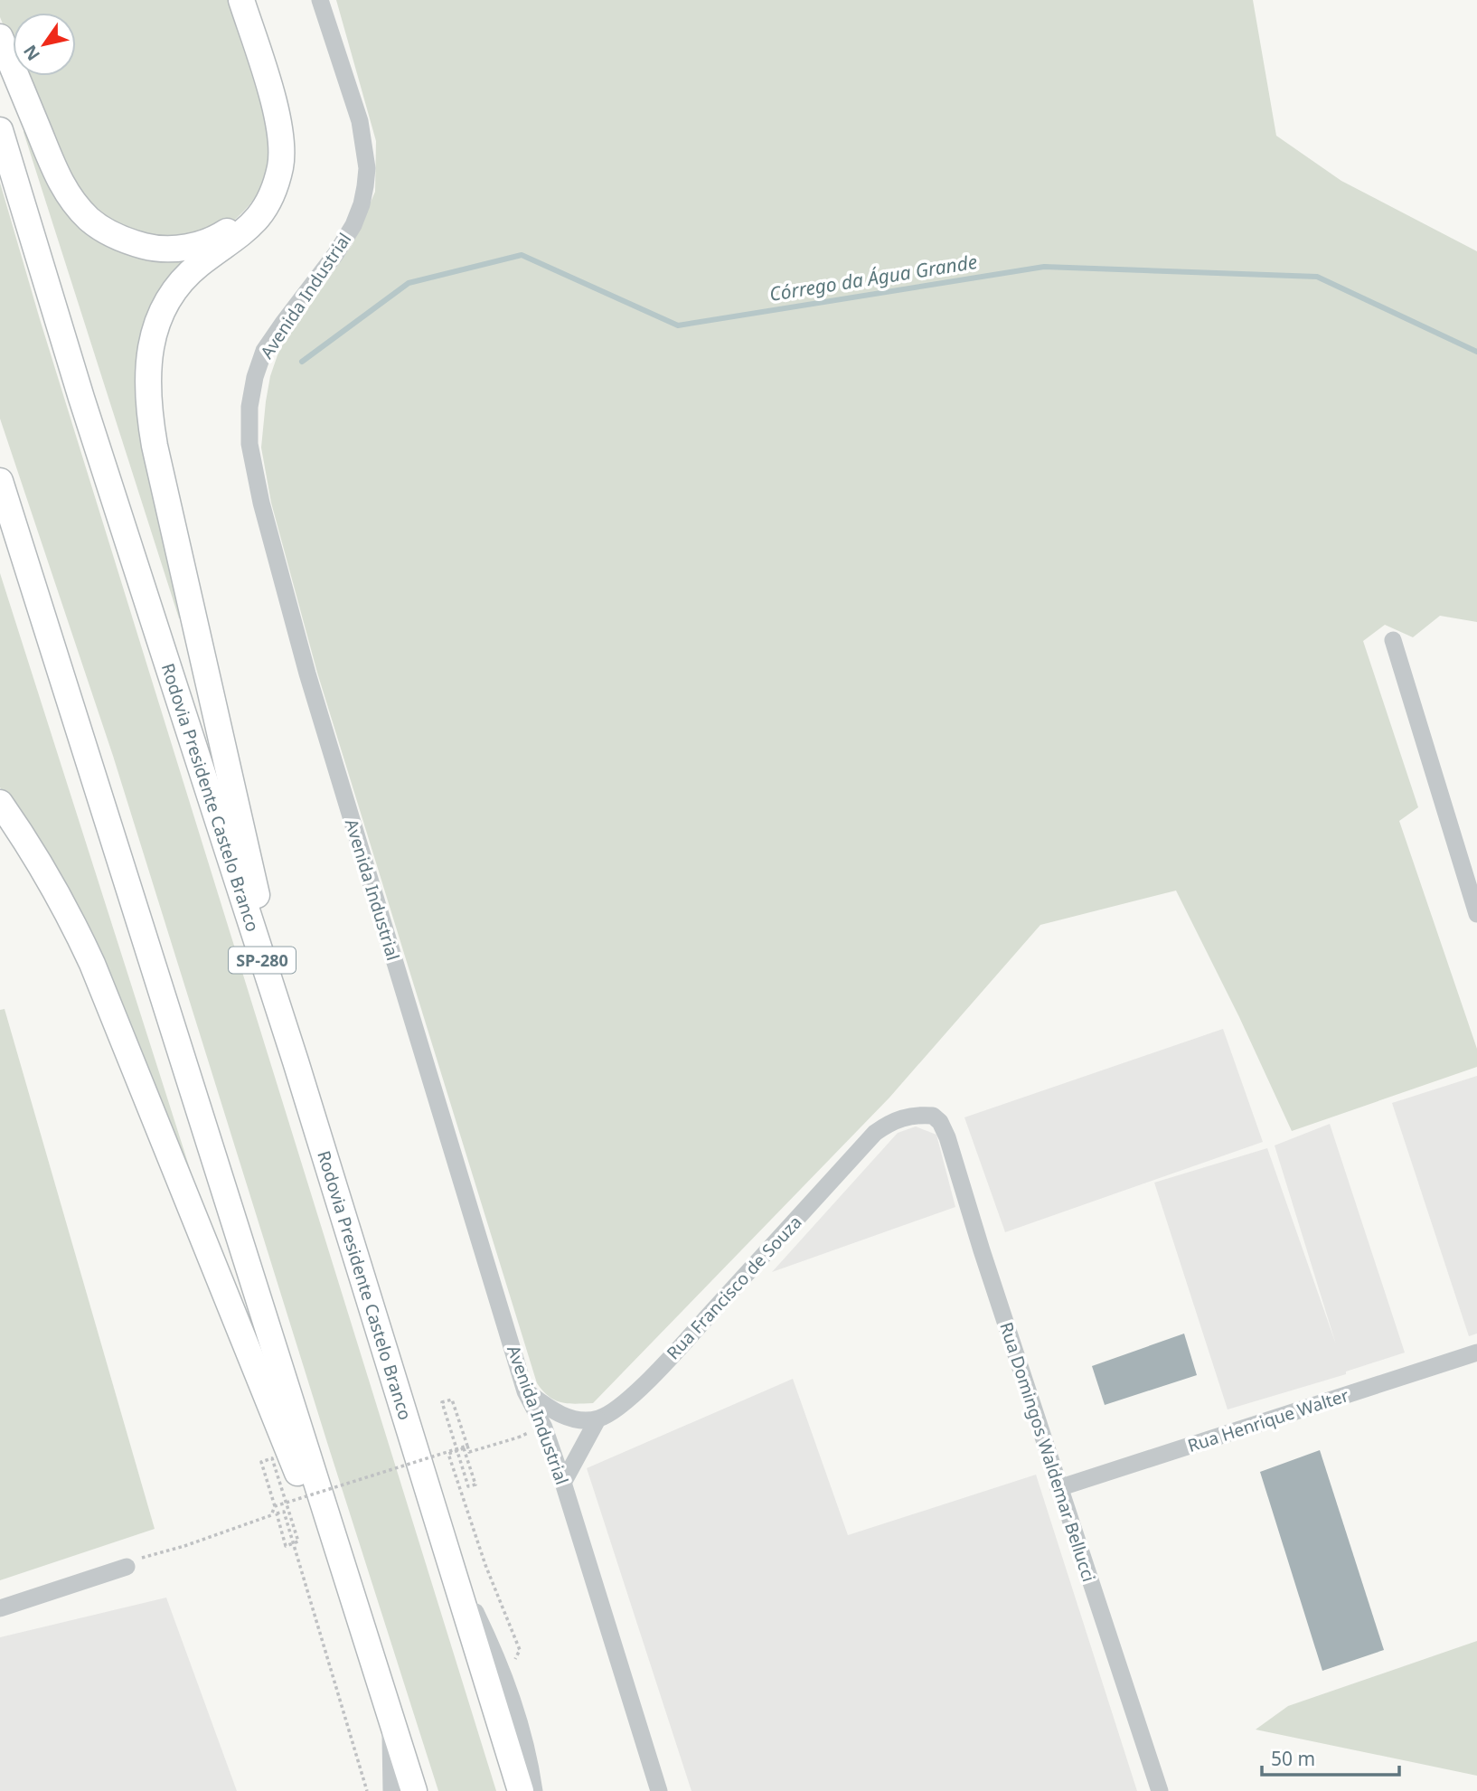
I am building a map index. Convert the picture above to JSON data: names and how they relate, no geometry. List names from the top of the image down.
{
  "streets": {
    "highway": ["Rodovia Presidente Castelo Branco", "SP-280"],
    "street": [
      "Avenida Industrial",
      "Rua Francisco de Souza",
      "Rua Henrique Walter",
      "Rua Domingos Waldemar Bellucci"
    ]
  },
  "crossings": [
    ["Rua Francisco de Souza", "Rua Domingos Waldemar Bellucci"],
    ["Rua Henrique Walter", "Rua Domingos Waldemar Bellucci"]
  ],
  "water": ["Córrego da Água Grande"],
  "scale_bar": "50 m",
  "north": "bottom left"
}
